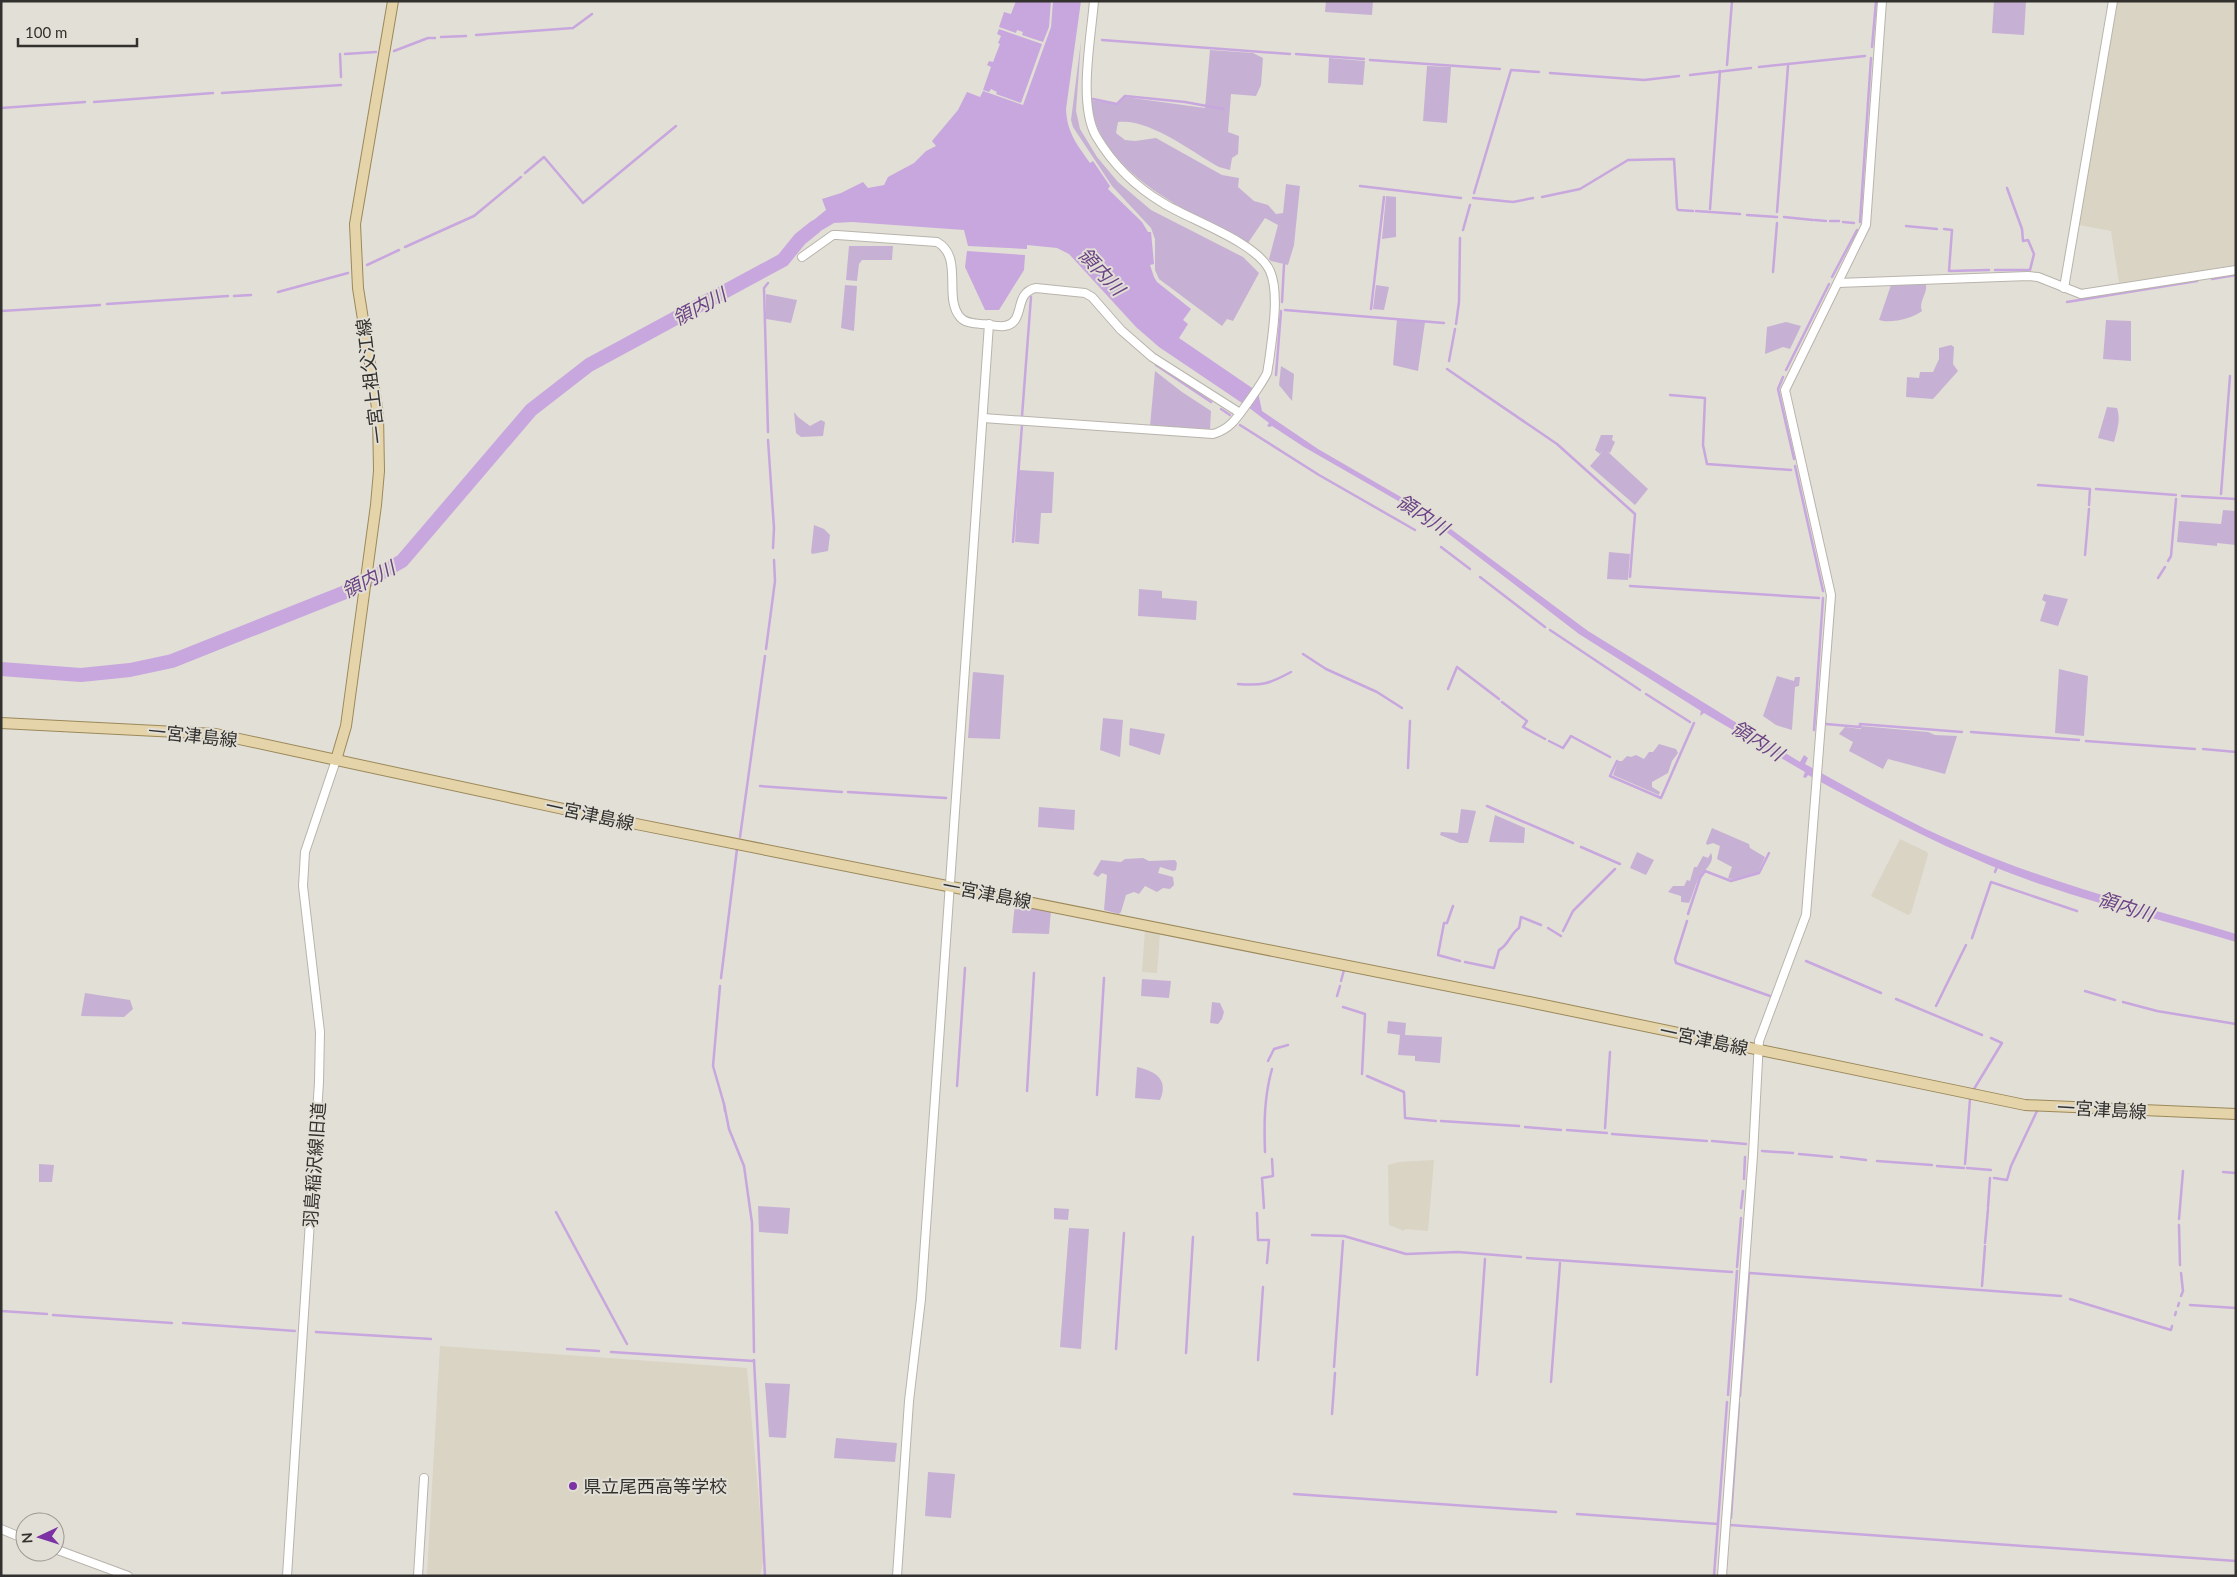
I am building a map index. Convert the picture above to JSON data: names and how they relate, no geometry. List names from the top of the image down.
{
  "streets": {
    "main road": ["一宮上祖父江線", "一宮津島線"],
    "street": ["羽島稲沢線旧道"]
  },
  "crossings": [
    ["一宮上祖父江線", "一宮津島線"],
    ["一宮上祖父江線", "羽島稲沢線旧道"],
    ["一宮津島線", "羽島稲沢線旧道"]
  ],
  "water": ["領内川"],
  "places": ["県立尾西高等学校"],
  "scale_bar": "100 m",
  "north": "left"
}
